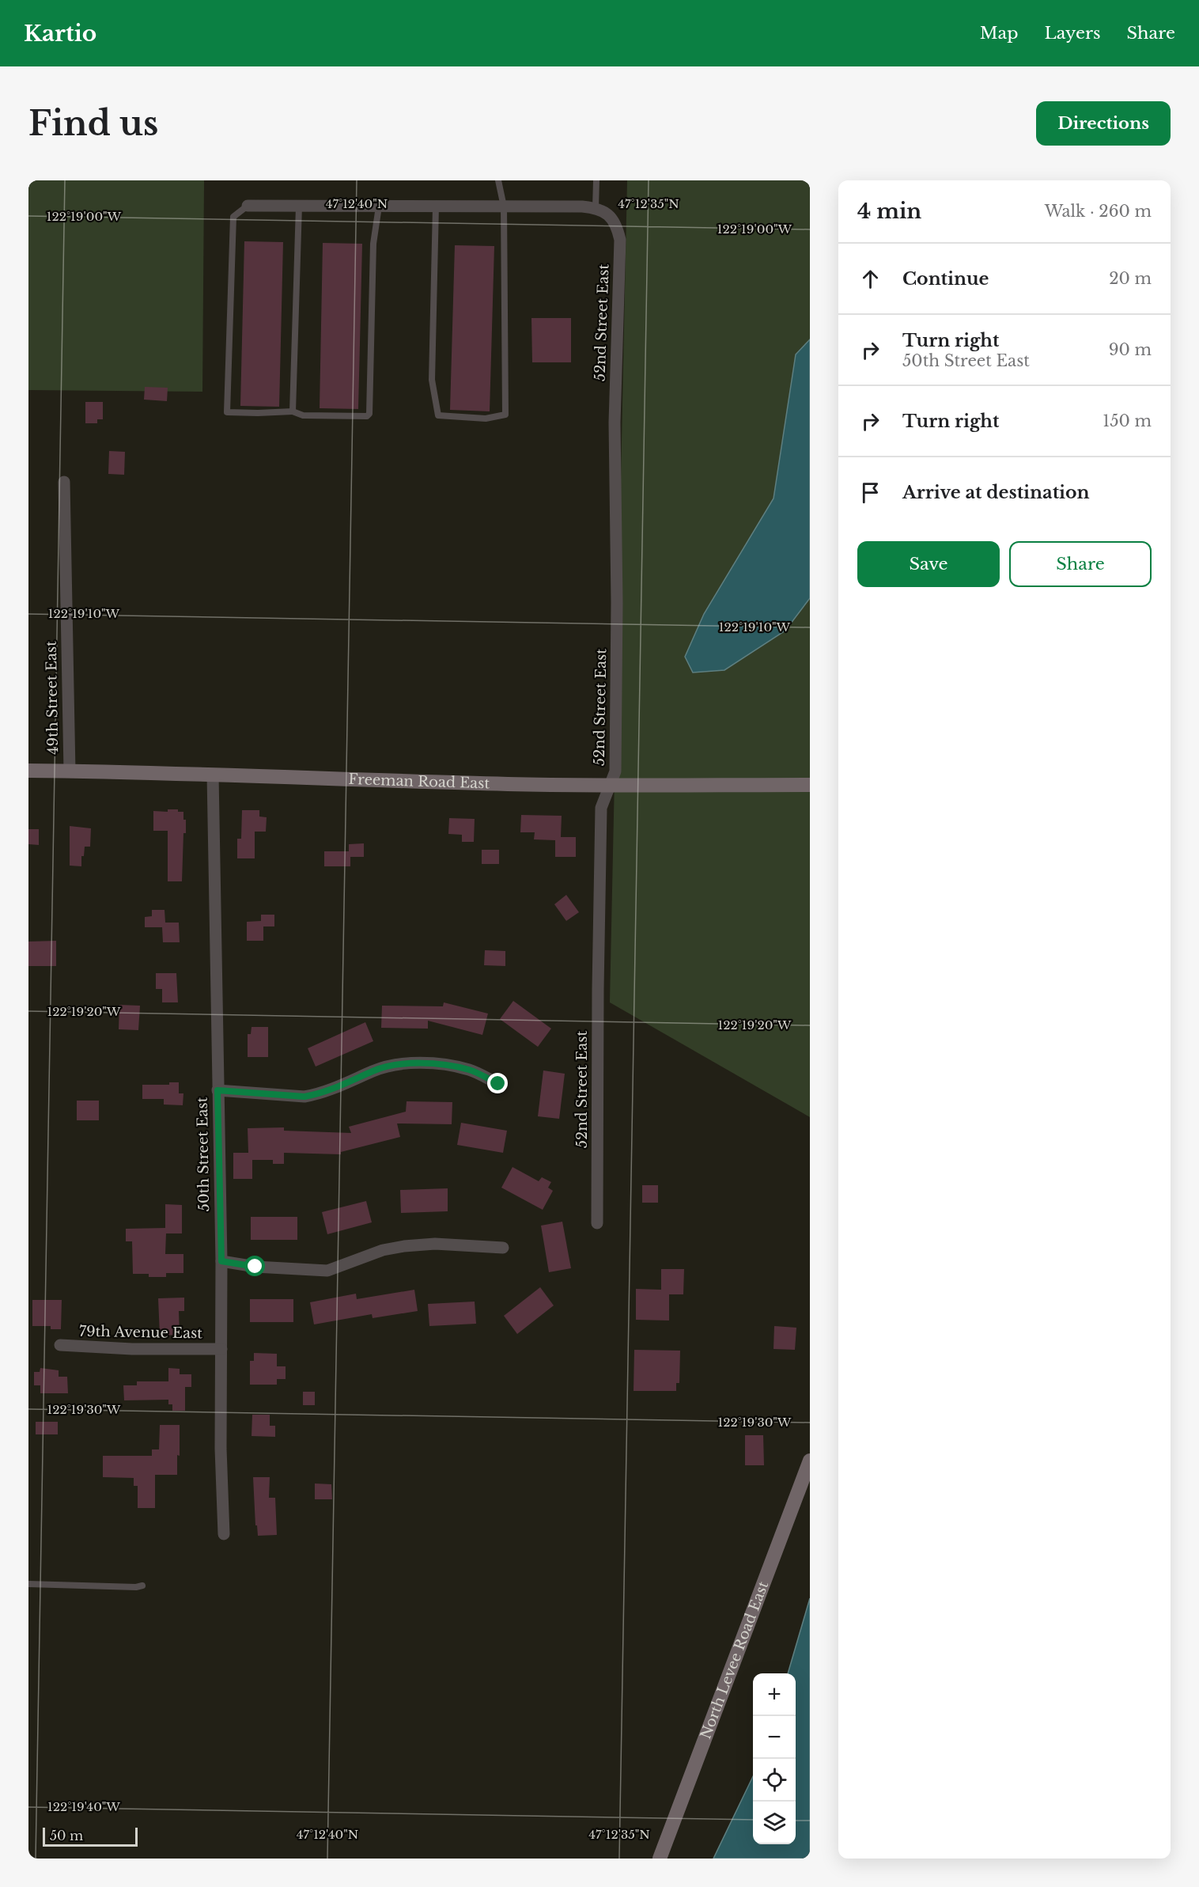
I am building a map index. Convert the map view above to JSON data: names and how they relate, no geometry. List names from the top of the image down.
{
  "streets": {
    "street": [
      "52nd Street East",
      "49th Street East",
      "Freeman Road East",
      "50th Street East",
      "79th Avenue East",
      "North Levee Road East"
    ]
  },
  "crossings": [
    ["52nd Street East", "Freeman Road East"],
    ["49th Street East", "Freeman Road East"],
    ["Freeman Road East", "50th Street East"],
    ["50th Street East", "79th Avenue East"]
  ],
  "scale_bar": "50 m",
  "page": {
    "header": "Kartio",
    "nav": ["Map", "Layers", "Share"],
    "buttons": [
      "Directions",
      ["Save", "Share"]
    ],
    "title": "Find us",
    "heading": ["4 min", "Walk · 260 m"],
    "list": [
      ["Continue", "20 m"],
      ["Turn right", "50th Street East", "90 m"],
      ["Turn right", "150 m"],
      "Arrive at destination"
    ],
    "map_buttons": ["+", "−"],
    "scale": "50 m"
  },
  "coordinates": [
    "47°12'40\"N",
    "47°12'35\"N",
    "122°19'00\"W",
    "122°19'10\"W",
    "122°19'20\"W",
    "122°19'30\"W",
    "122°19'40\"W"
  ]
}
